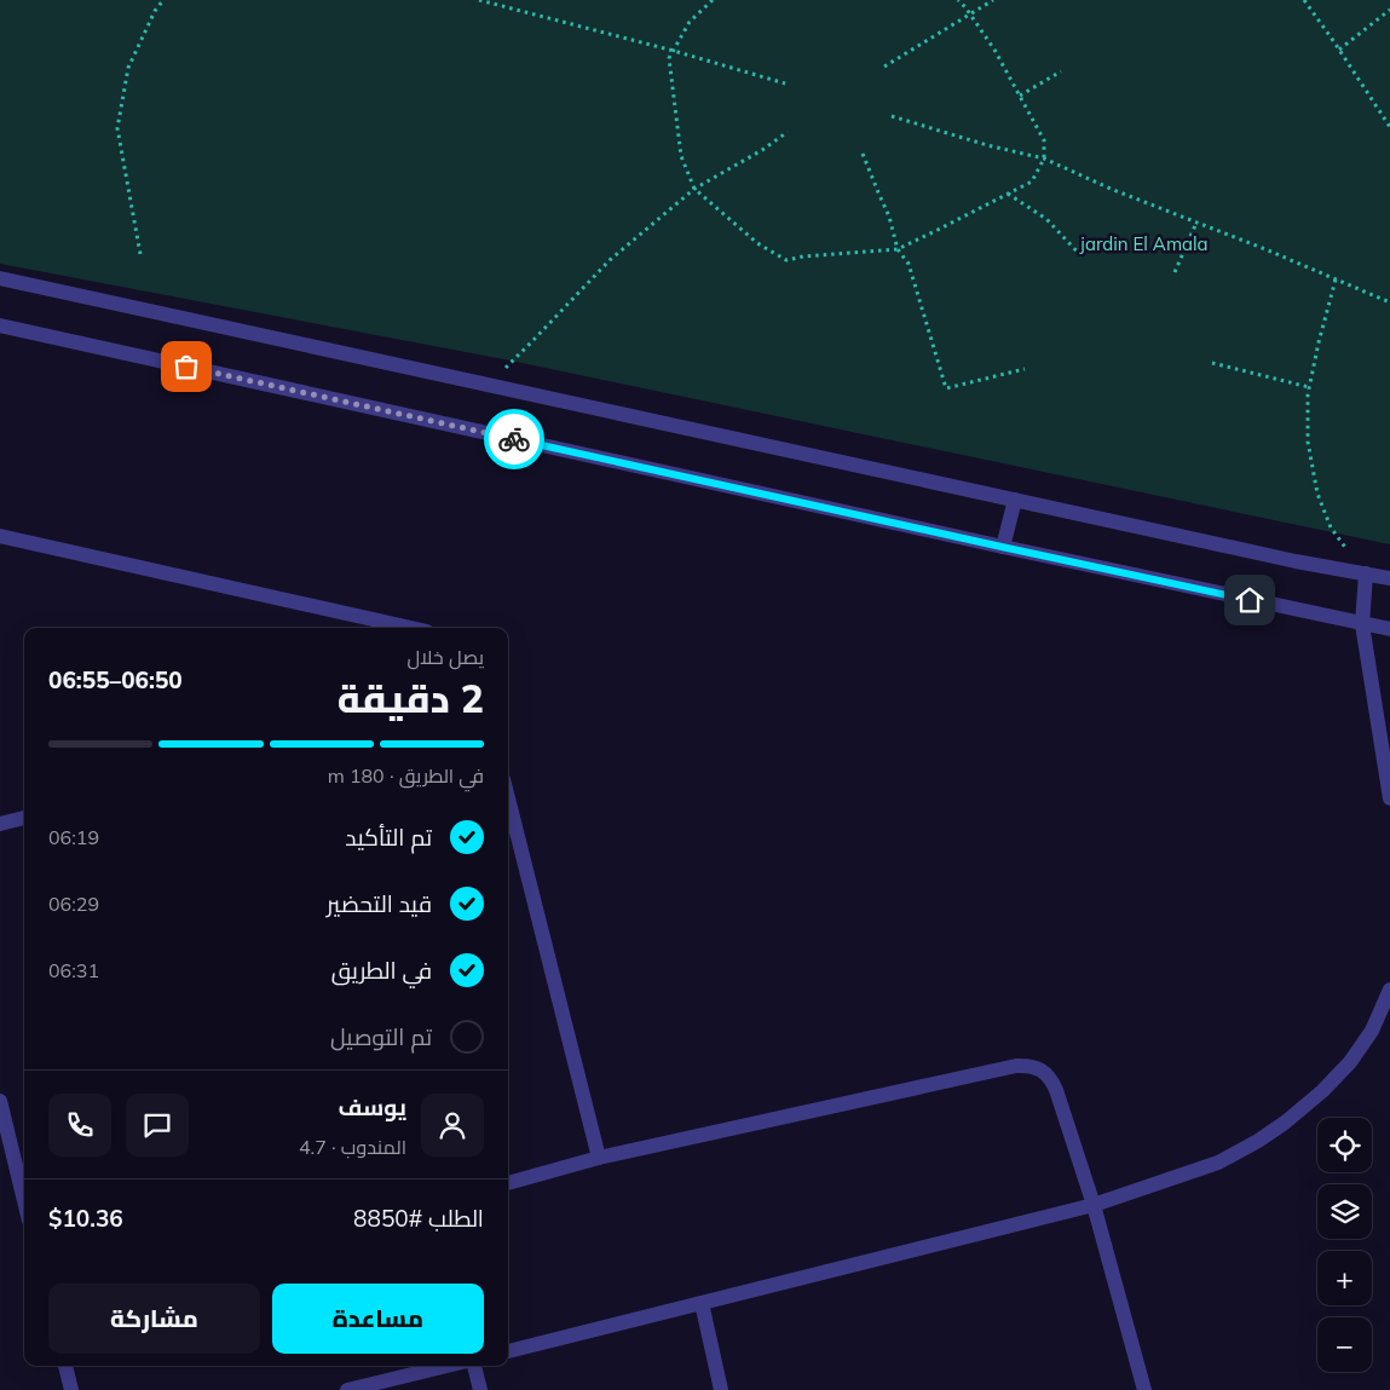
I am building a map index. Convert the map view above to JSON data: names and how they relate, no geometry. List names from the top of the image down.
{
  "parks": ["jardin El Amala"],
  "page": {
    "heading": ["2 دقيقة", "يصل خلال", "06:50–06:55"],
    "panel": [
      "يوسف",
      "المندوب · 4.7",
      "الطلب #8850",
      "$10.36"
    ],
    "bar": "في الطريق · 180 m",
    "list": [
      ["تم التأكيد", "06:19"],
      ["قيد التحضير", "06:29"],
      ["في الطريق", "06:31"],
      "تم التوصيل"
    ],
    "map_buttons": ["+", "−"],
    "buttons": ["مساعدة", "مشاركة"]
  }
}
